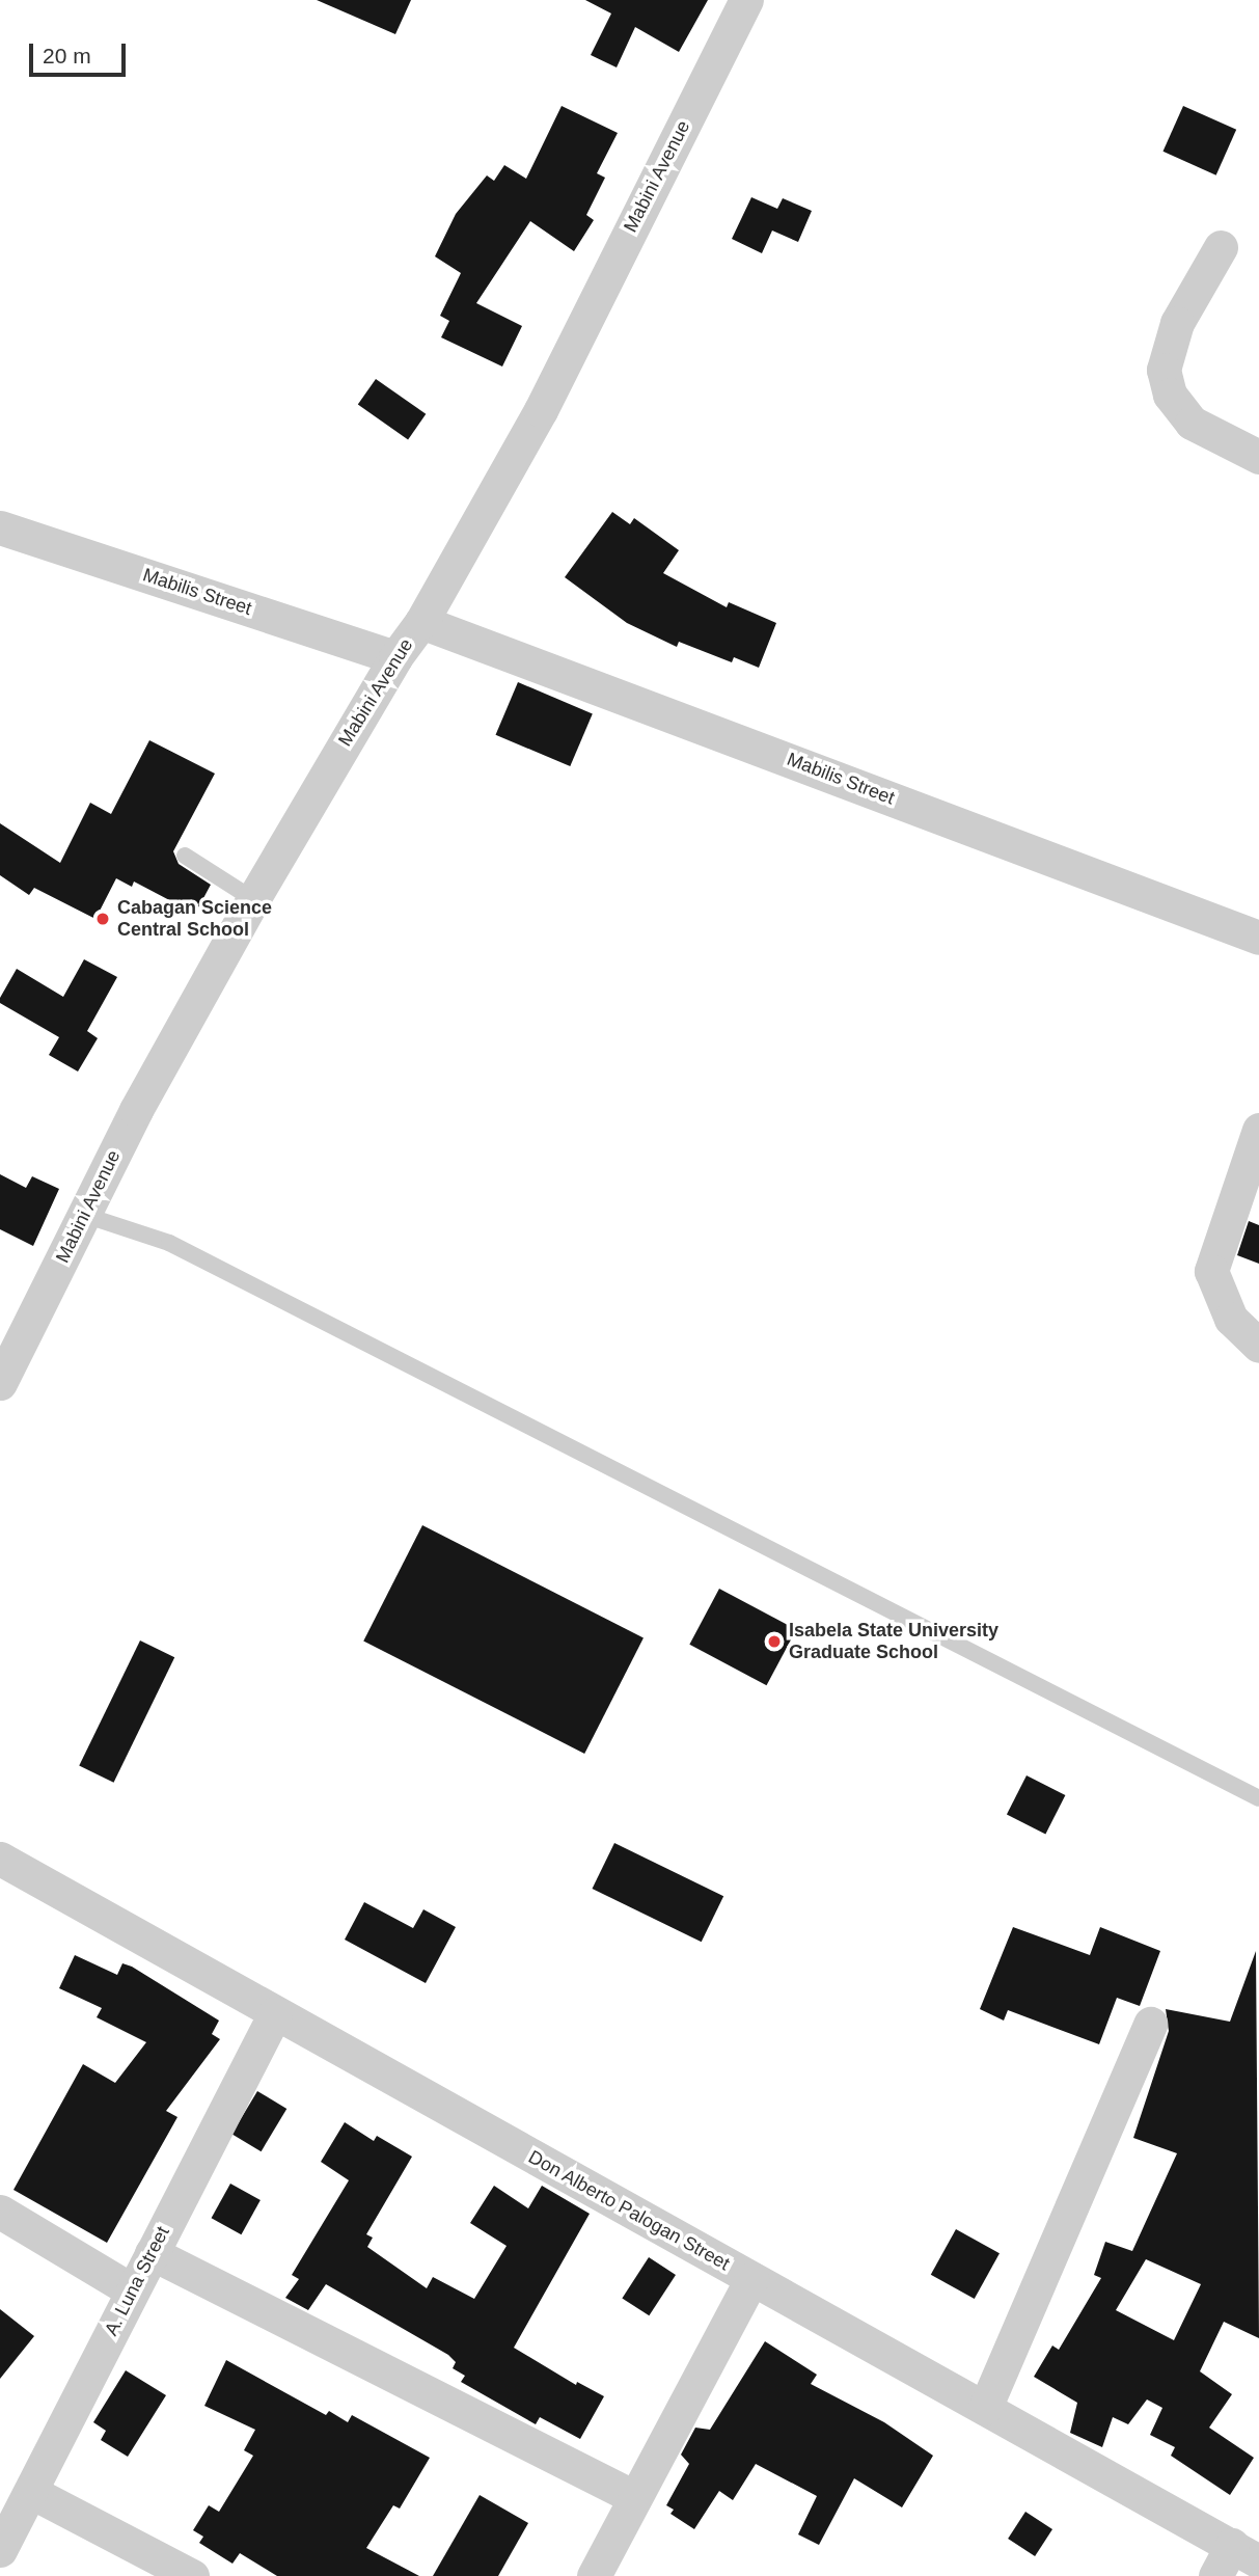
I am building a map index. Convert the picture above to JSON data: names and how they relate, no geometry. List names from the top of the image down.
{
  "streets": {
    "street": [
      "Mabini Avenue",
      "Mabilis Street",
      "Don Alberto Palogan Street",
      "A. Luna Street"
    ]
  },
  "crossings": [
    ["Mabini Avenue", "Mabilis Street"],
    ["Don Alberto Palogan Street", "A. Luna Street"]
  ],
  "places": ["Cabagan Science Central School", "Isabela State University Graduate School"],
  "scale_bar": "20 m"
}
